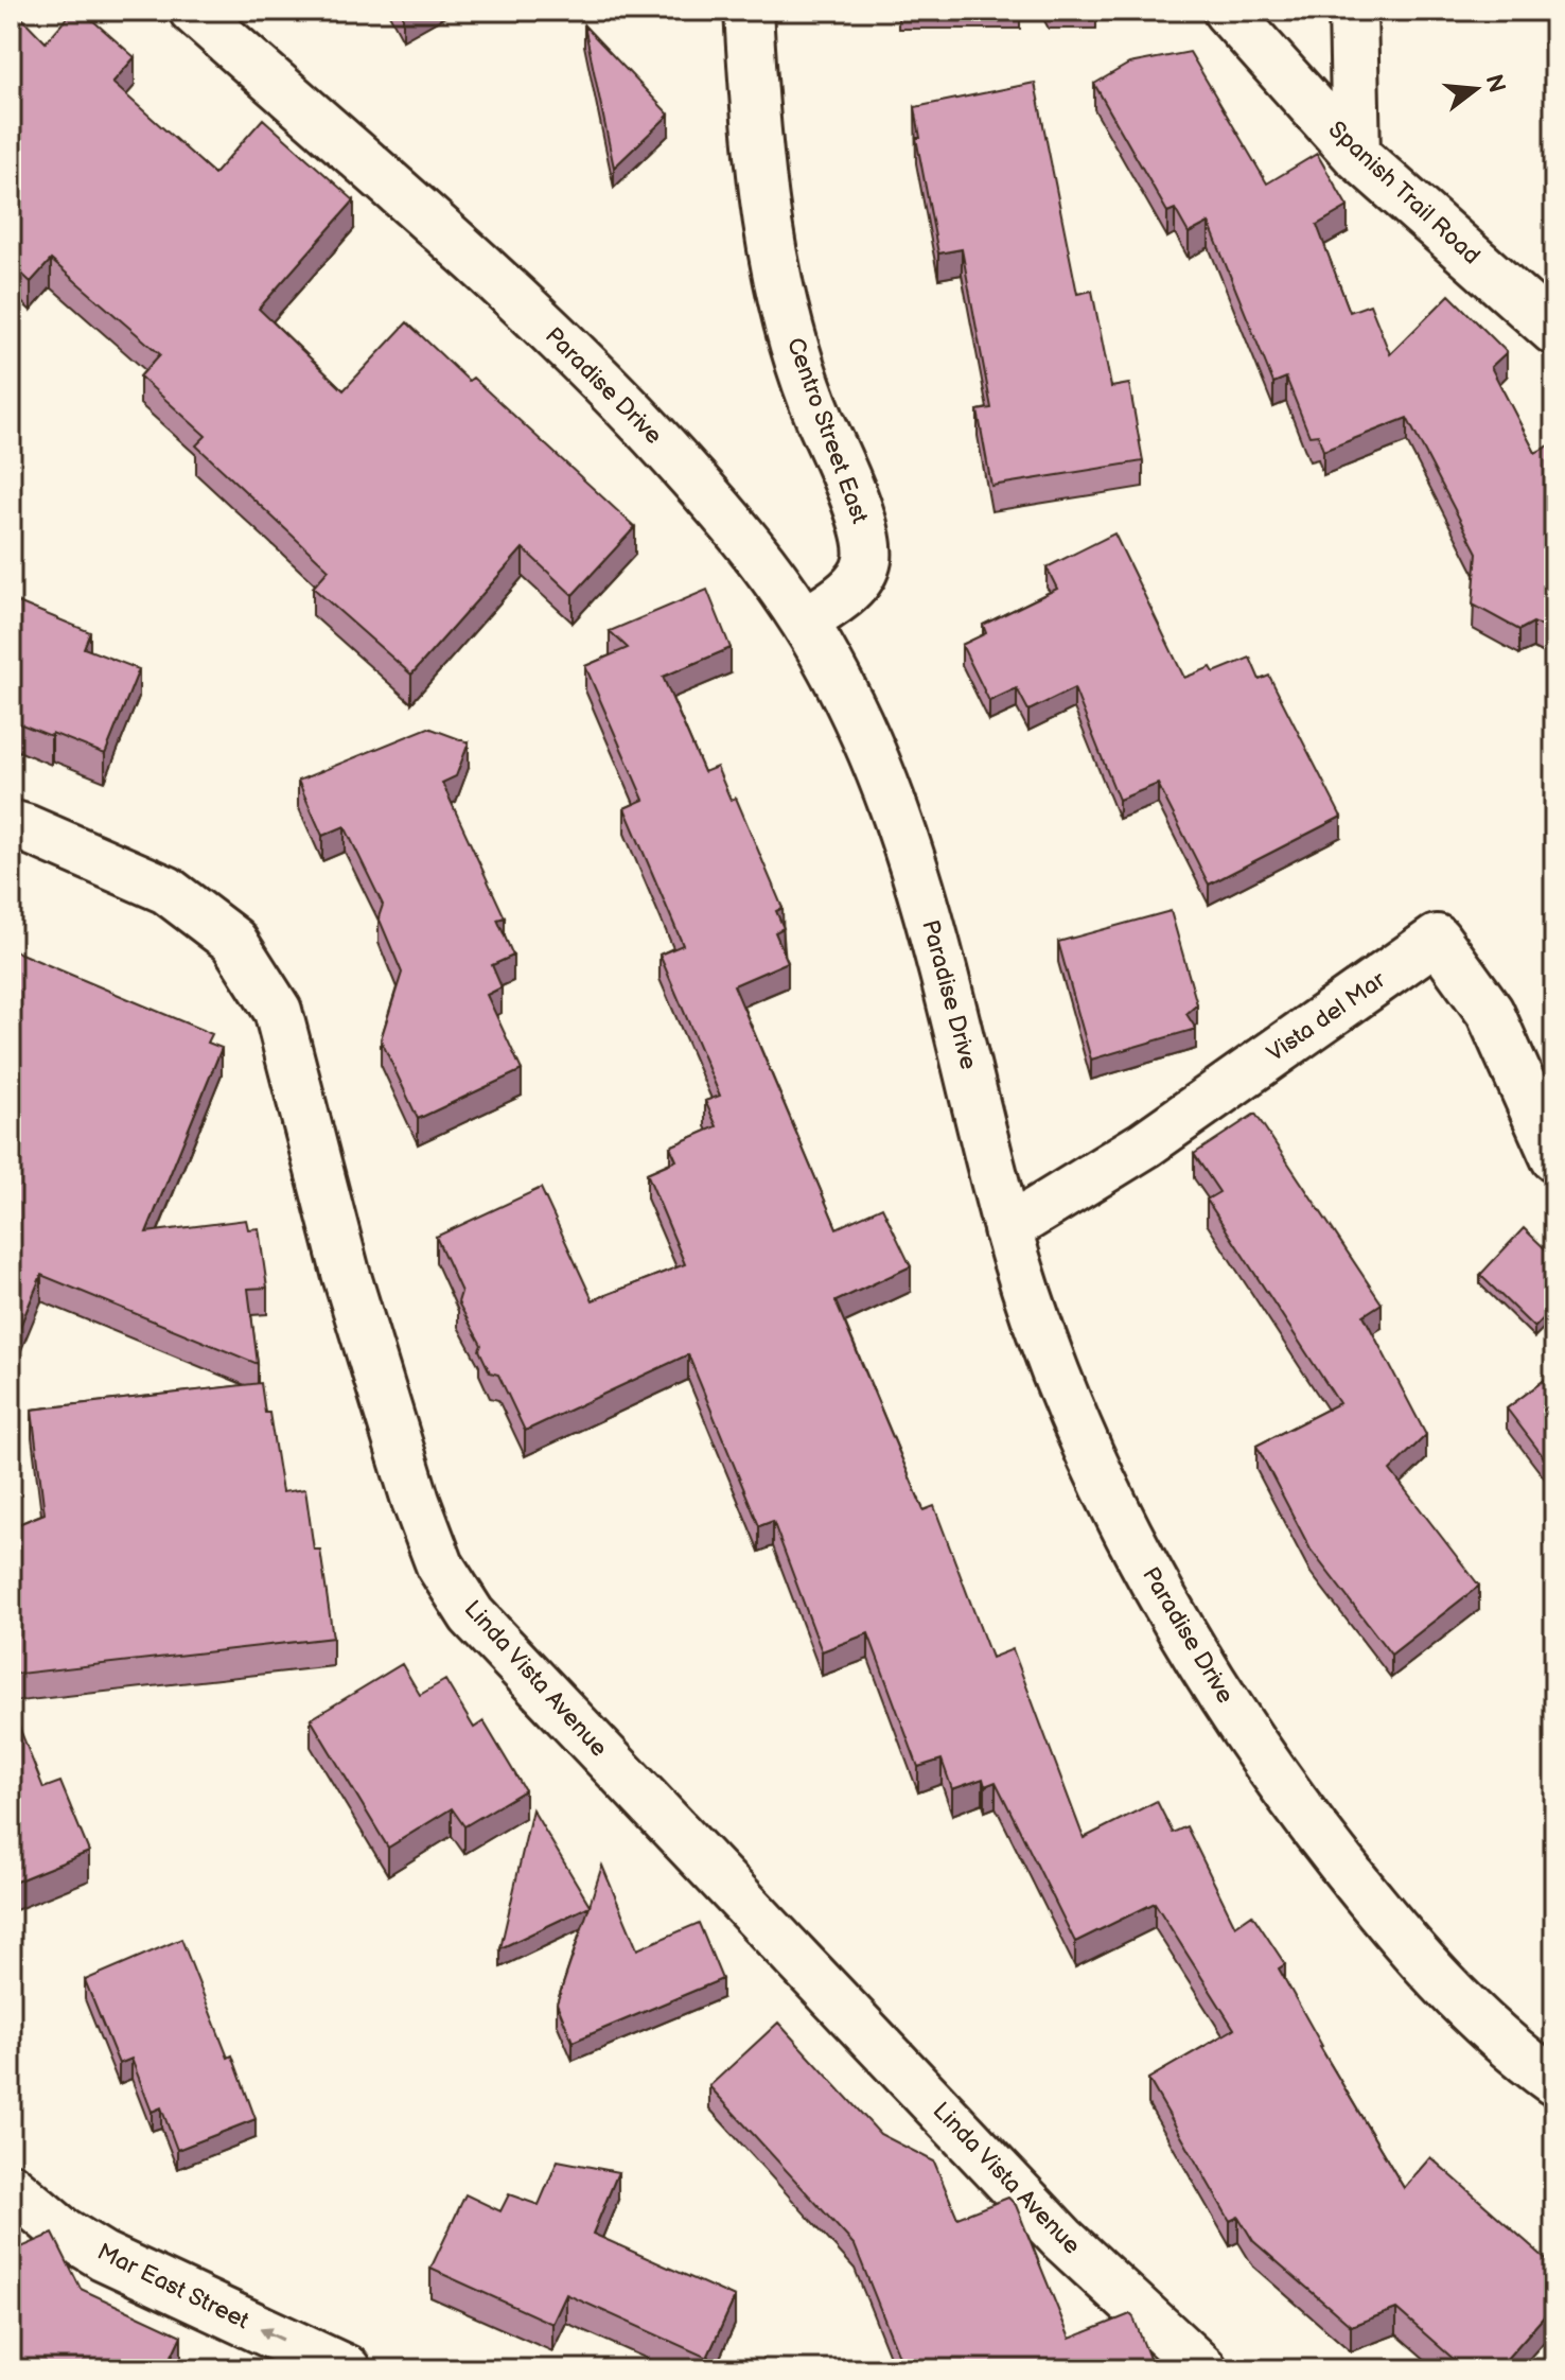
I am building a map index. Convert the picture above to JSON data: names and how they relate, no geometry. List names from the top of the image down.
{
  "streets": {
    "street": [
      "Spanish Trail Road",
      "Paradise Drive",
      "Centro Street East",
      "Vista del Mar",
      "Linda Vista Avenue",
      "Mar East Street"
    ]
  },
  "crossings": [
    ["Paradise Drive", "Centro Street East"],
    ["Paradise Drive", "Vista del Mar"]
  ],
  "one_way": ["Mar East Street"],
  "north": "right"
}
